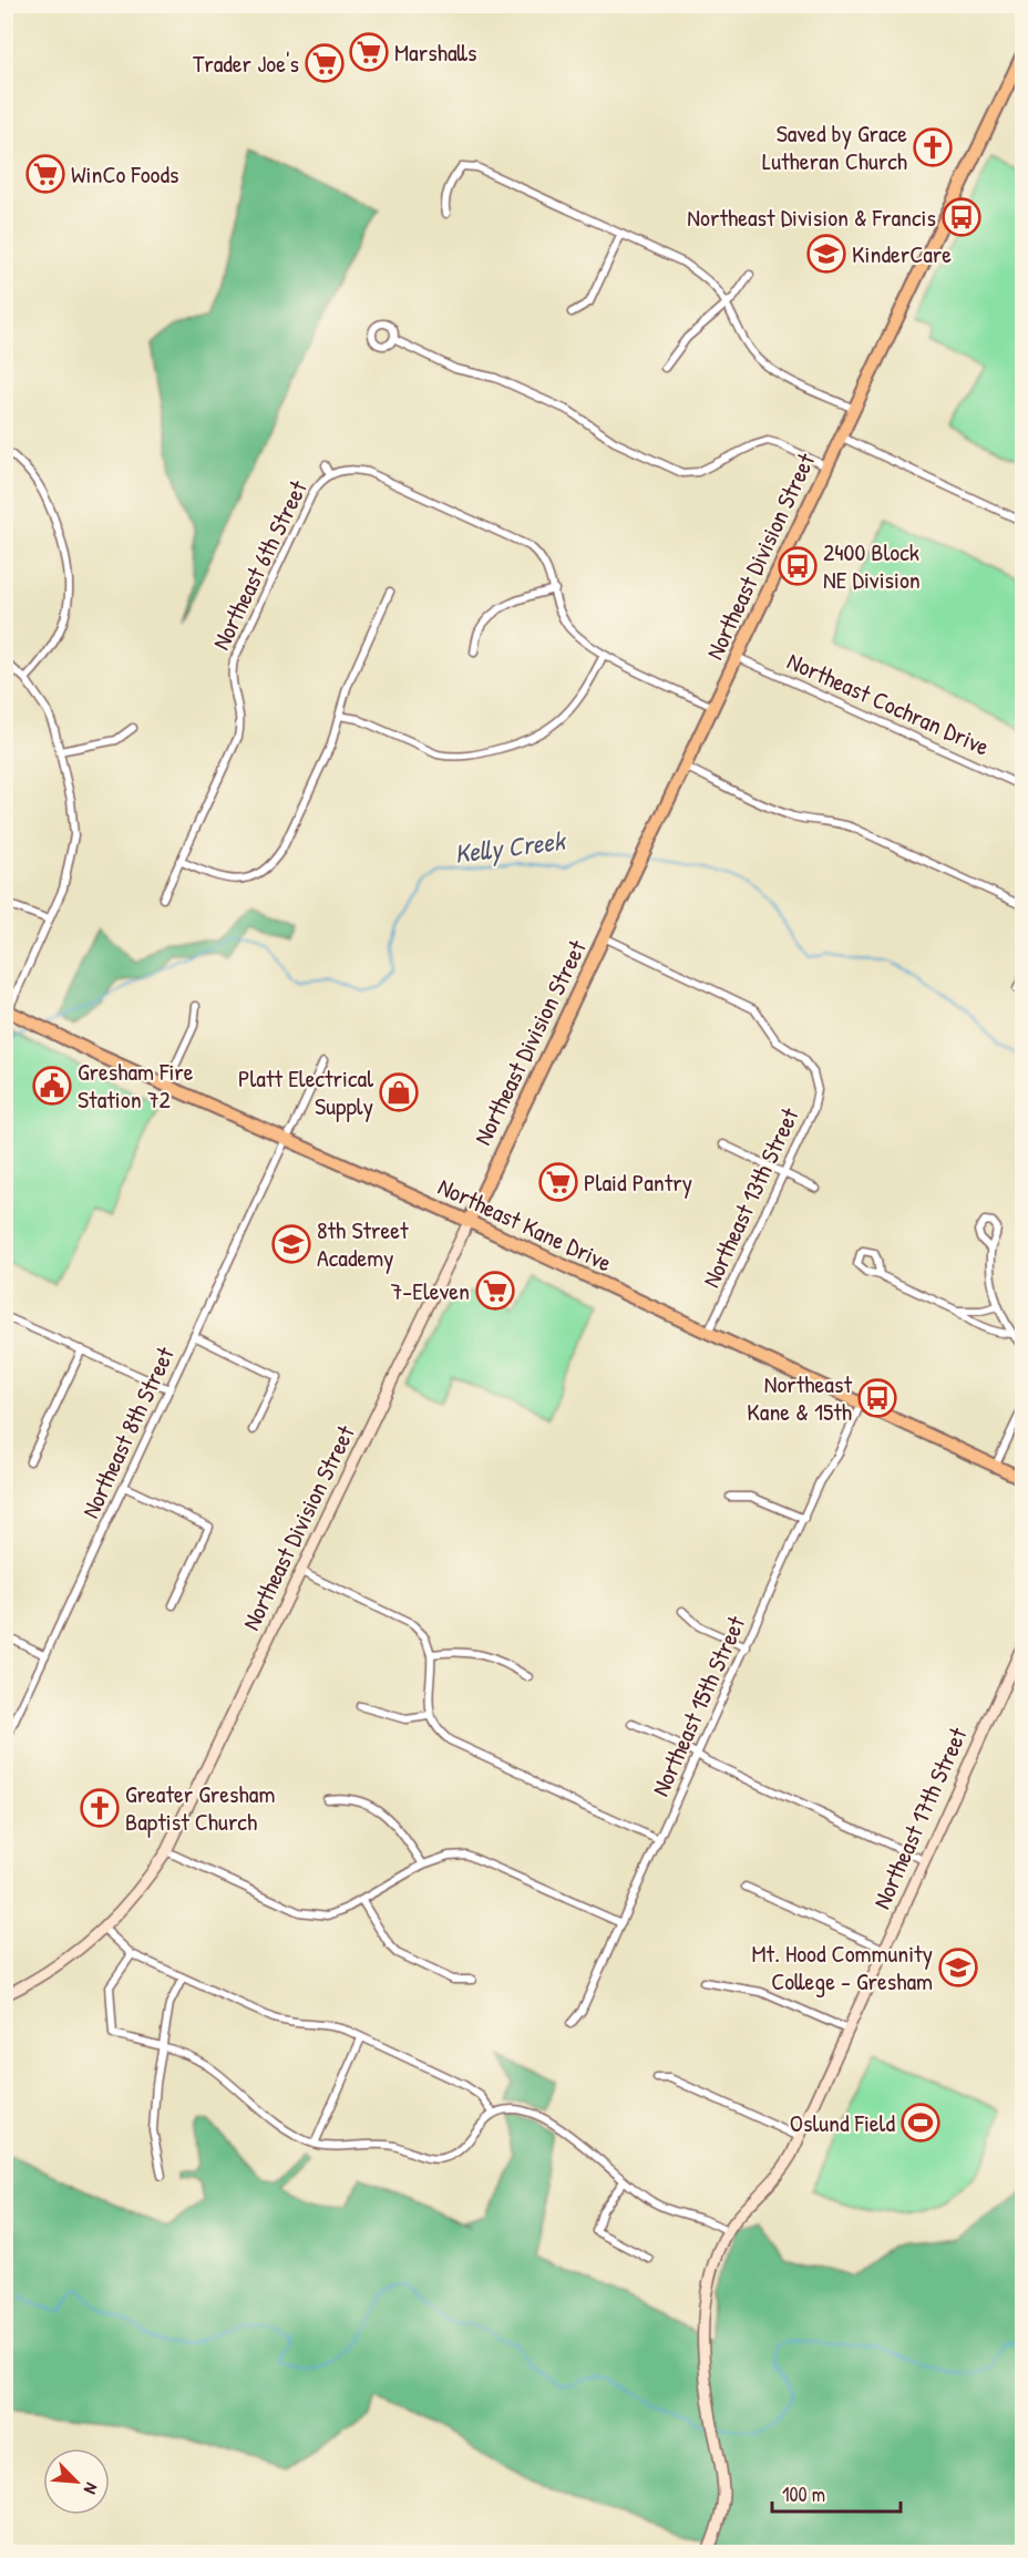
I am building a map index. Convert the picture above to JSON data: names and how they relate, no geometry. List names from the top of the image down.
{
  "streets": {
    "main road": ["Northeast Division Street", "Northeast Kane Drive"],
    "street": [
      "Northeast 6th Street",
      "Northeast Cochran Drive",
      "Northeast 13th Street",
      "Northeast 8th Street",
      "Northeast 15th Street",
      "Northeast 17th Street"
    ]
  },
  "crossings": [
    ["Northeast Division Street", "Northeast Cochran Drive"],
    ["Northeast Division Street", "Northeast 13th Street"],
    ["Northeast Division Street", "Northeast Kane Drive"],
    ["Northeast 13th Street", "Northeast Kane Drive"],
    ["Northeast Kane Drive", "Northeast 8th Street"],
    ["Northeast Kane Drive", "Northeast 15th Street"]
  ],
  "water": ["Kelly Creek"],
  "places": {
    "supermarket": [
      "Marshalls",
      "Trader Joe's",
      "WinCo Foods",
      "Plaid Pantry",
      "7-Eleven"
    ],
    "church": ["Saved by Grace Lutheran Church", "Greater Gresham Baptist Church"],
    "bus stop": ["Northeast Division & Francis", "2400 Block NE Division", "Northeast Kane & 15th"],
    "school or university": ["KinderCare", "8th Street Academy", "Mt. Hood Community College - Gresham"],
    "public building": ["Gresham Fire Station 72"],
    "shop": ["Platt Electrical Supply"],
    "sports": ["Oslund Field"]
  },
  "scale_bar": "100 m",
  "north": "bottom right"
}
